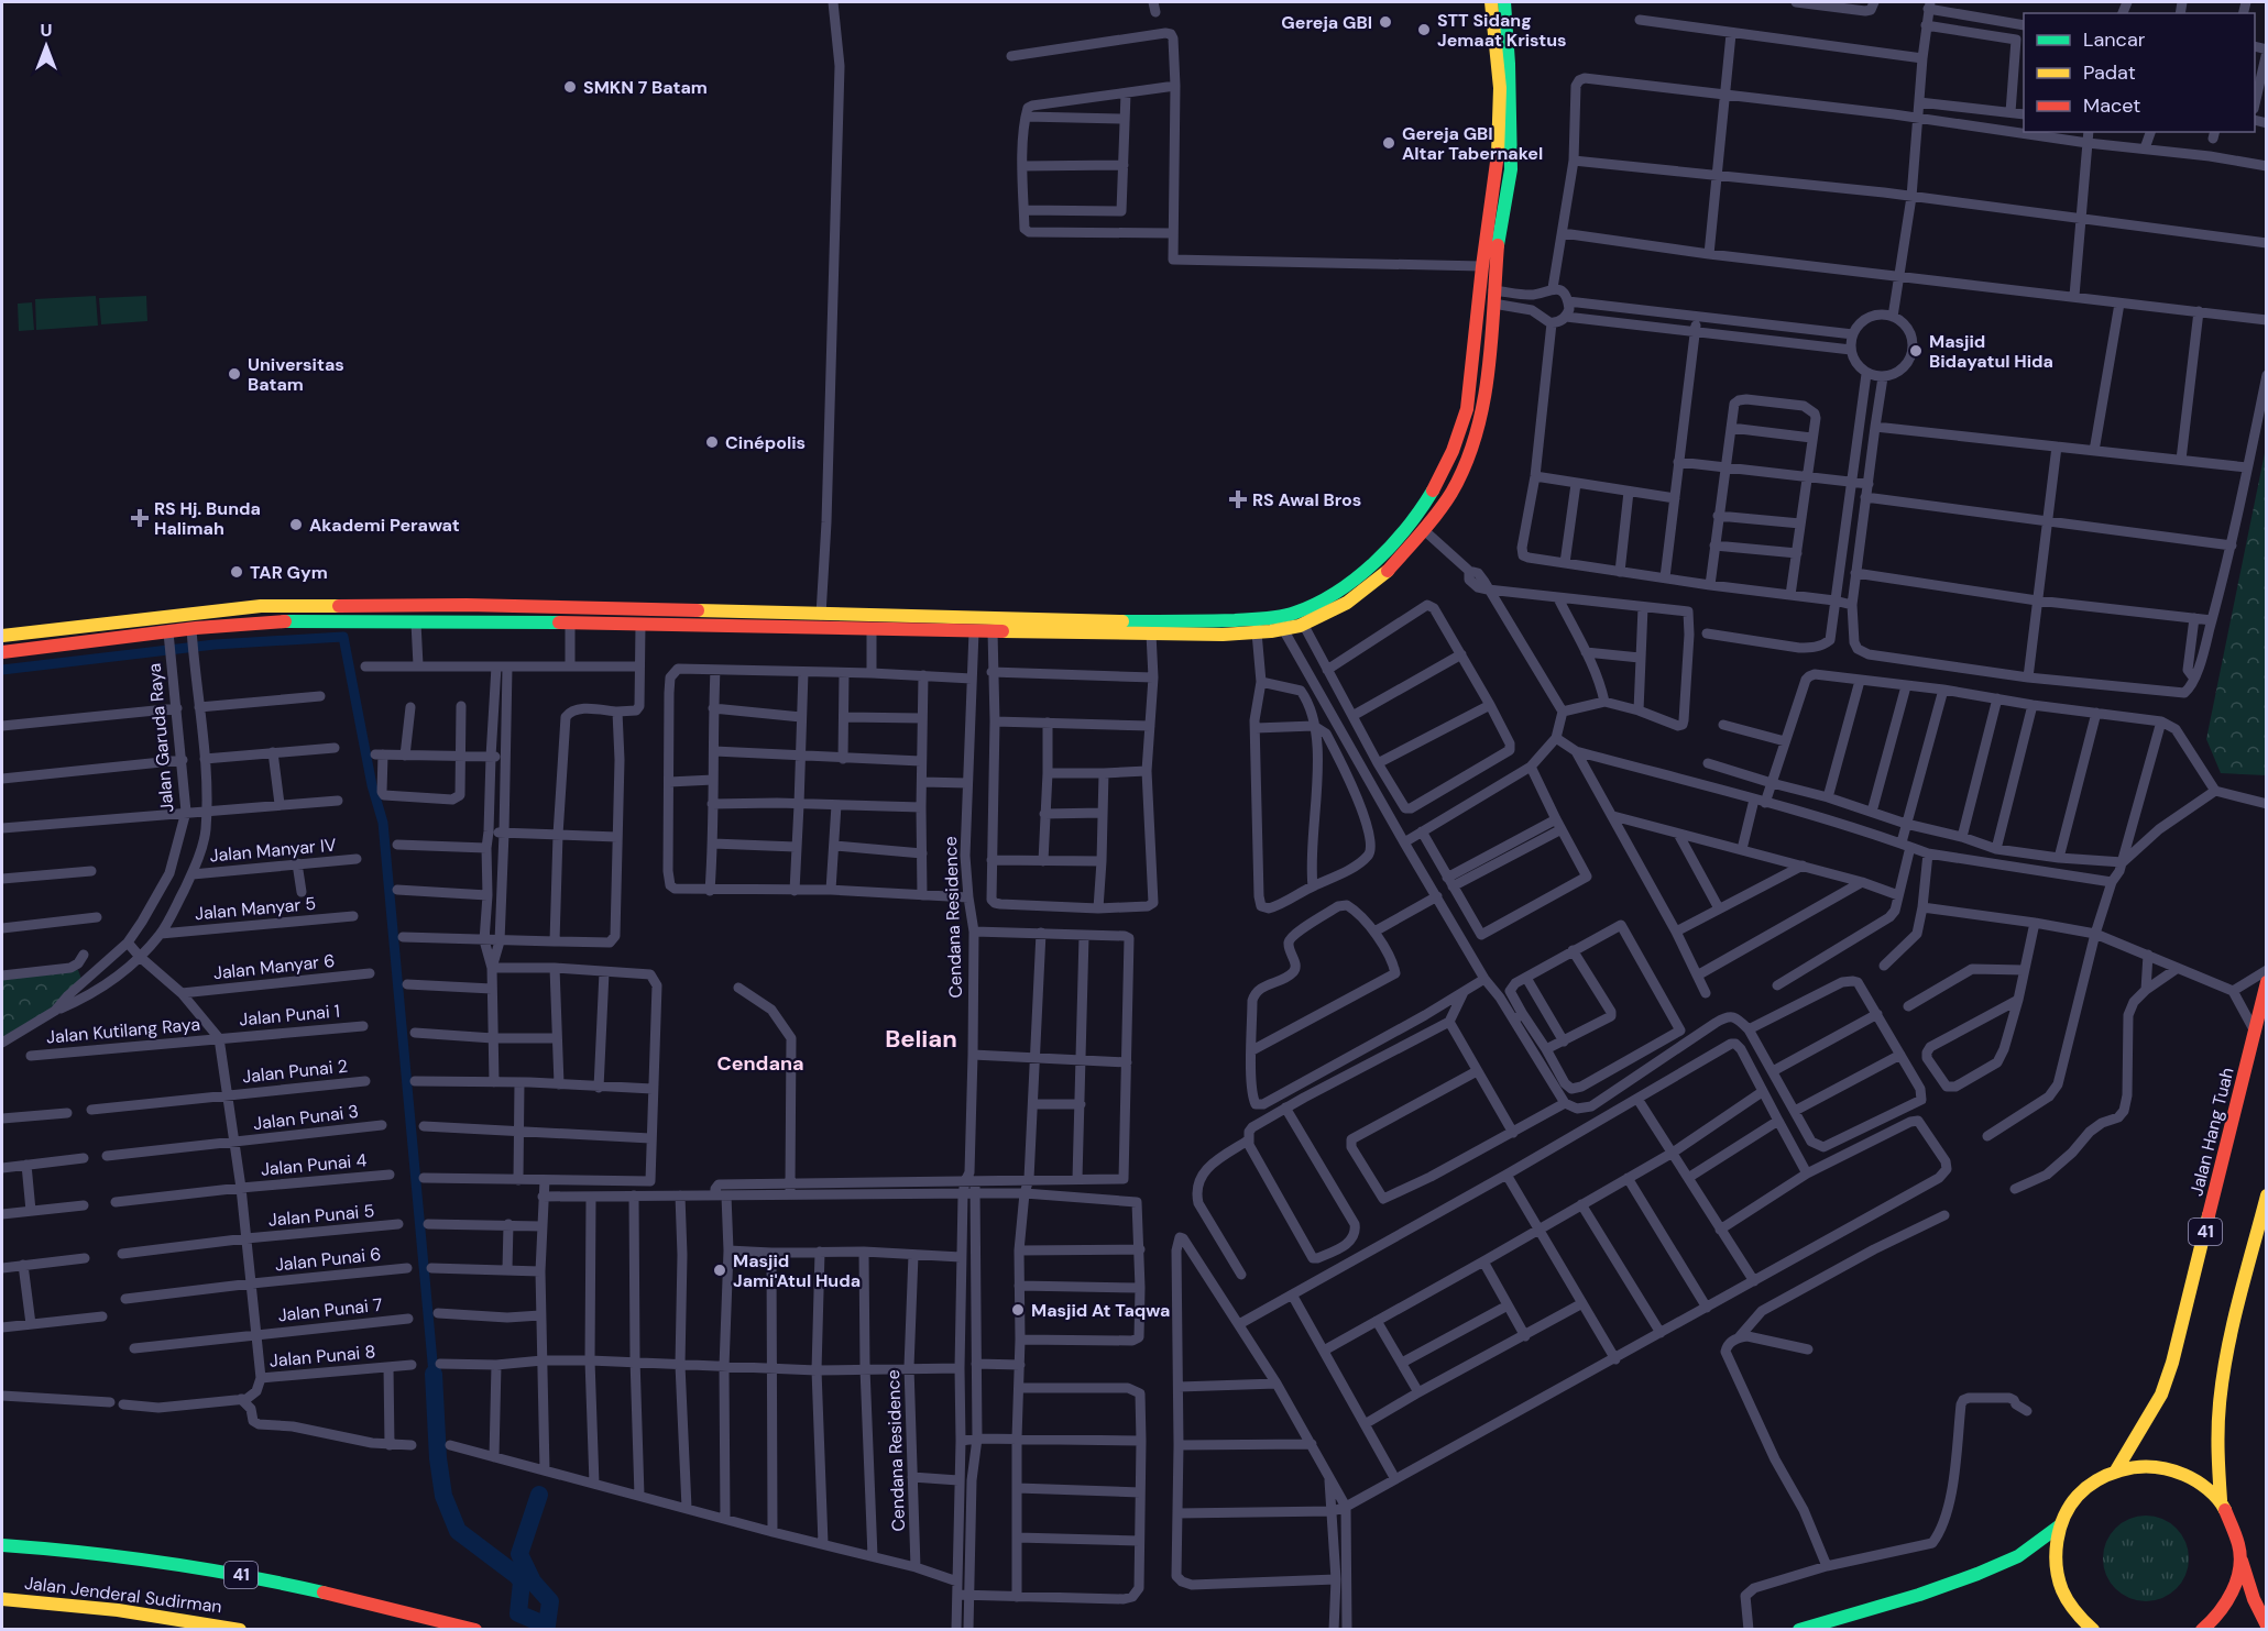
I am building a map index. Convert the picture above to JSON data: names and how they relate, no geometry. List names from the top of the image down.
{
  "streets": {
    "main road": ["Jalan Hang Tuah", "41", "Jalan Jenderal Sudirman"],
    "street": [
      "Jalan Garuda Raya",
      "Jalan Manyar IV",
      "Jalan Manyar 5",
      "Cendana Residence",
      "Jalan Manyar 6",
      "Jalan Punai 1",
      "Jalan Kutilang Raya",
      "Jalan Punai 2",
      "Jalan Punai 3",
      "Jalan Punai 4",
      "Jalan Punai 5",
      "Jalan Punai 6",
      "Jalan Punai 7",
      "Jalan Punai 8"
    ]
  },
  "crossings": [
    ["Jalan Punai 1", "Jalan Kutilang Raya"],
    ["Jalan Hang Tuah", "41"]
  ],
  "districts": ["Belian", "Cendana"],
  "places": {
    "other": [
      "Gereja GBI",
      "STT Sidang Jemaat Kristus",
      "SMKN 7 Batam",
      "Gereja GBI Altar Tabernakel",
      "Masjid Bidayatul Hida",
      "Universitas Batam",
      "Cinépolis",
      "Akademi Perawat",
      "TAR Gym",
      "Masjid Jami'Atul Huda",
      "Masjid At Taqwa"
    ],
    "health": ["RS Awal Bros", "RS Hj. Bunda Halimah"]
  },
  "legend": ["Lancar", "Padat", "Macet"],
  "north": "top"
}
